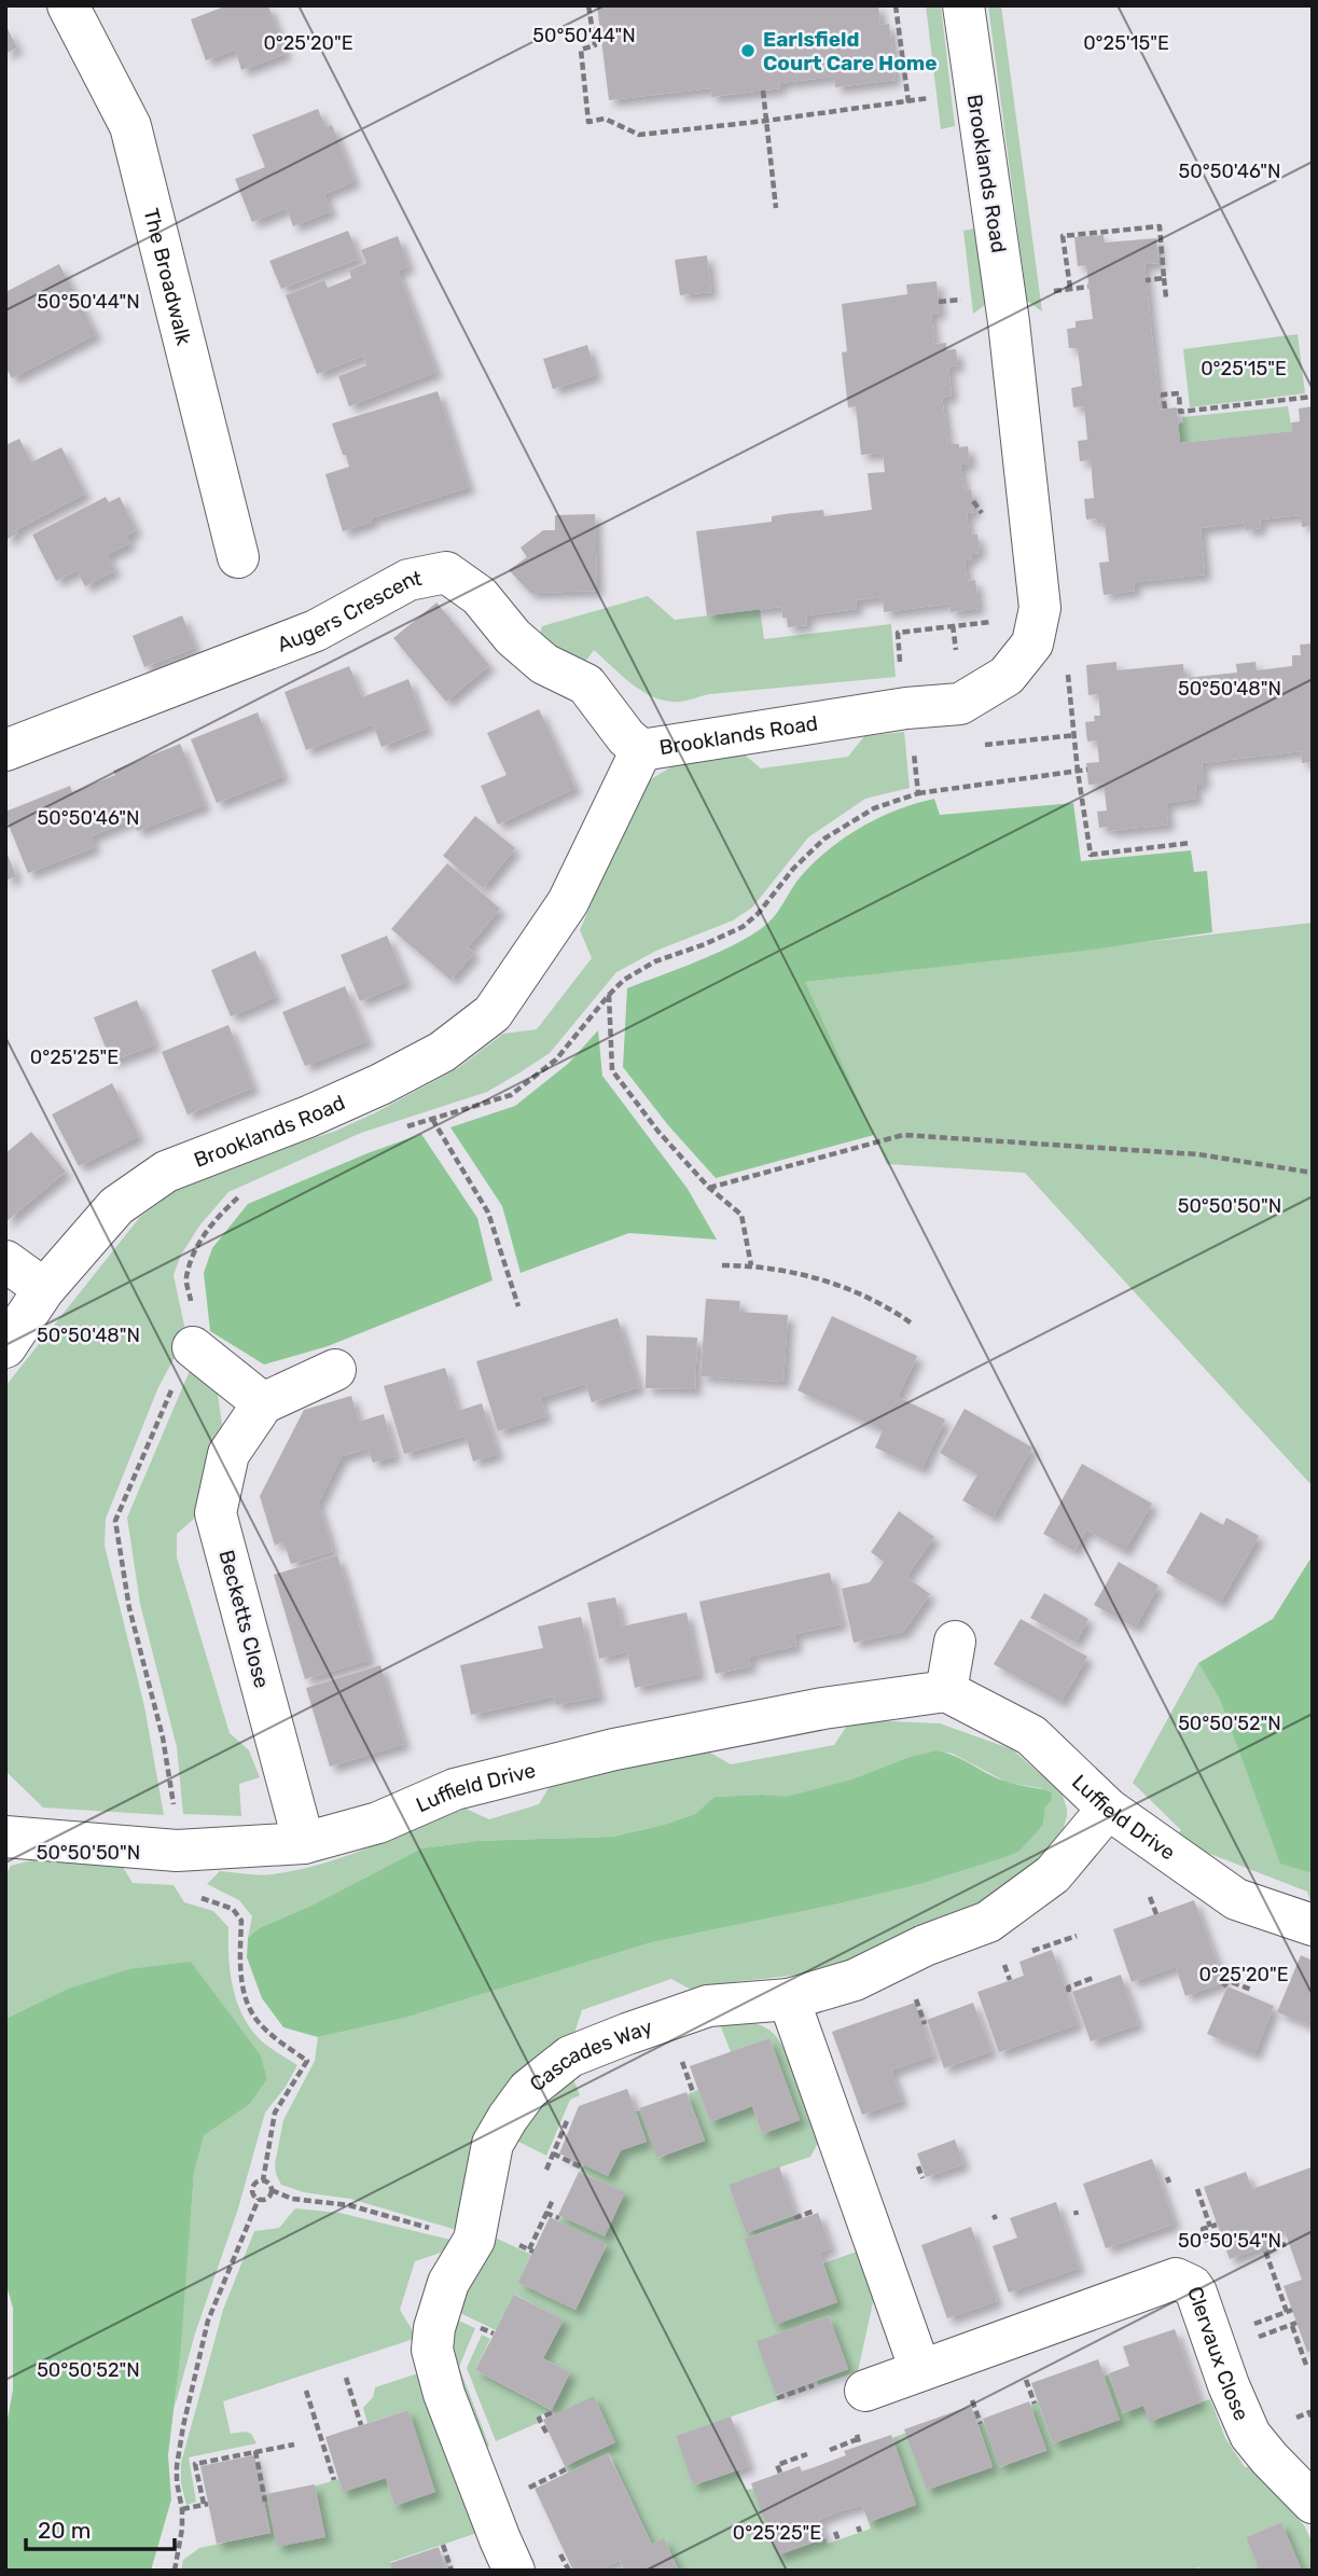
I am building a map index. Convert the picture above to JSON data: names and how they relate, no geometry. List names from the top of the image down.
{
  "streets": {
    "street": [
      "Brooklands Road",
      "The Broadwalk",
      "Augers Crescent",
      "Becketts Close",
      "Luffield Drive",
      "Cascades Way",
      "Clervaux Close"
    ]
  },
  "crossings": [
    ["Brooklands Road", "Augers Crescent"],
    ["Becketts Close", "Luffield Drive"],
    ["Luffield Drive", "Cascades Way"]
  ],
  "places": ["Earlsfield Court Care Home"],
  "scale_bar": "20 m",
  "coordinates": [
    "50°50'44\"N",
    "0°25'20\"E",
    "0°25'15\"E",
    "50°50'46\"N",
    "50°50'48\"N",
    "0°25'25\"E",
    "50°50'50\"N",
    "50°50'52\"N",
    "50°50'54\"N"
  ]
}
